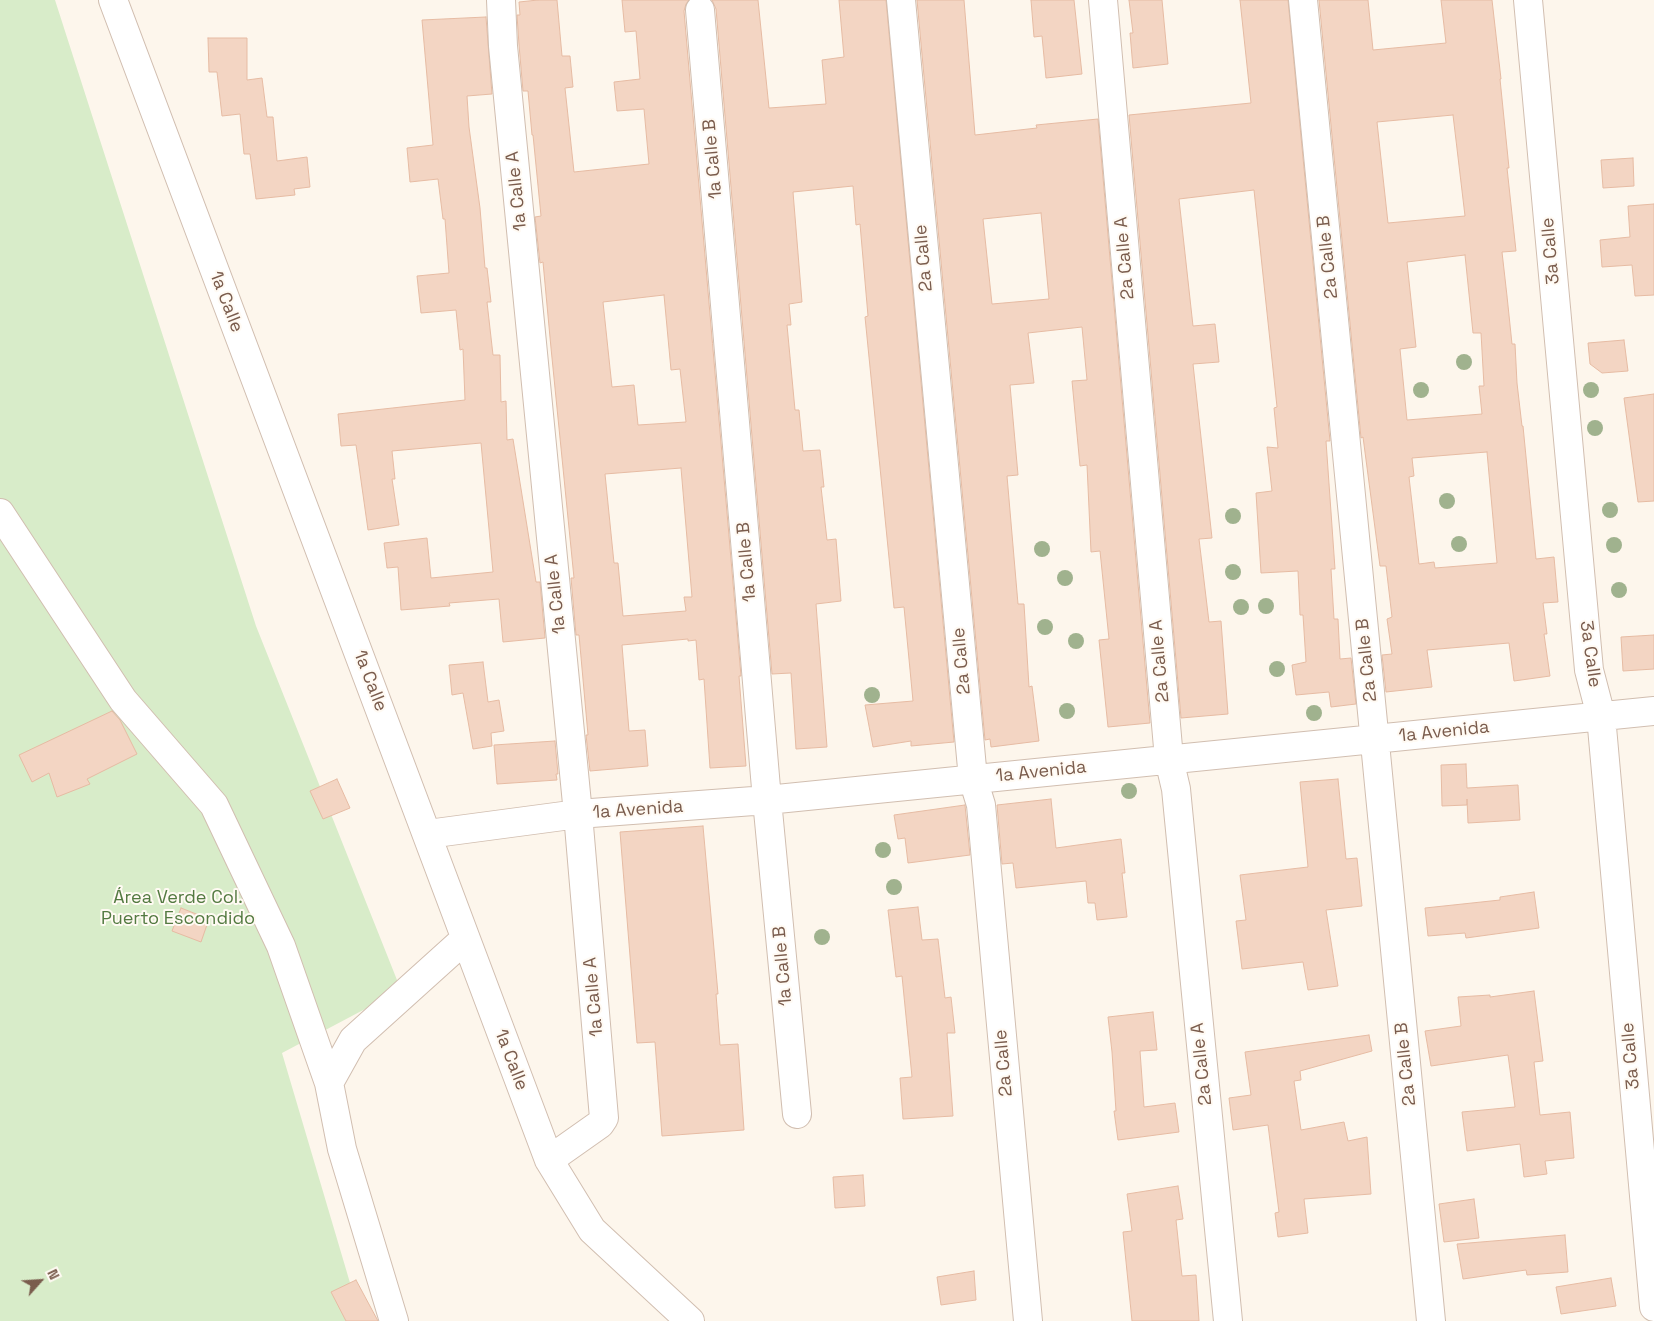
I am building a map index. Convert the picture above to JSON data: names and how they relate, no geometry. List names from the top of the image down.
{
  "streets": {
    "street": [
      "1a Calle B",
      "1a Calle A",
      "3a Calle",
      "2a Calle B",
      "2a Calle",
      "2a Calle A",
      "1a Calle",
      "1a Avenida"
    ]
  },
  "crossings": [
    ["1a Calle B", "1a Avenida"],
    ["1a Calle A", "1a Calle"],
    ["1a Calle A", "1a Avenida"],
    ["3a Calle", "1a Avenida"],
    ["2a Calle B", "1a Avenida"],
    ["2a Calle", "1a Avenida"],
    ["2a Calle A", "1a Avenida"],
    ["1a Calle", "1a Avenida"]
  ],
  "parks": ["Área Verde Col. Puerto Escondido"],
  "north": "top right"
}
